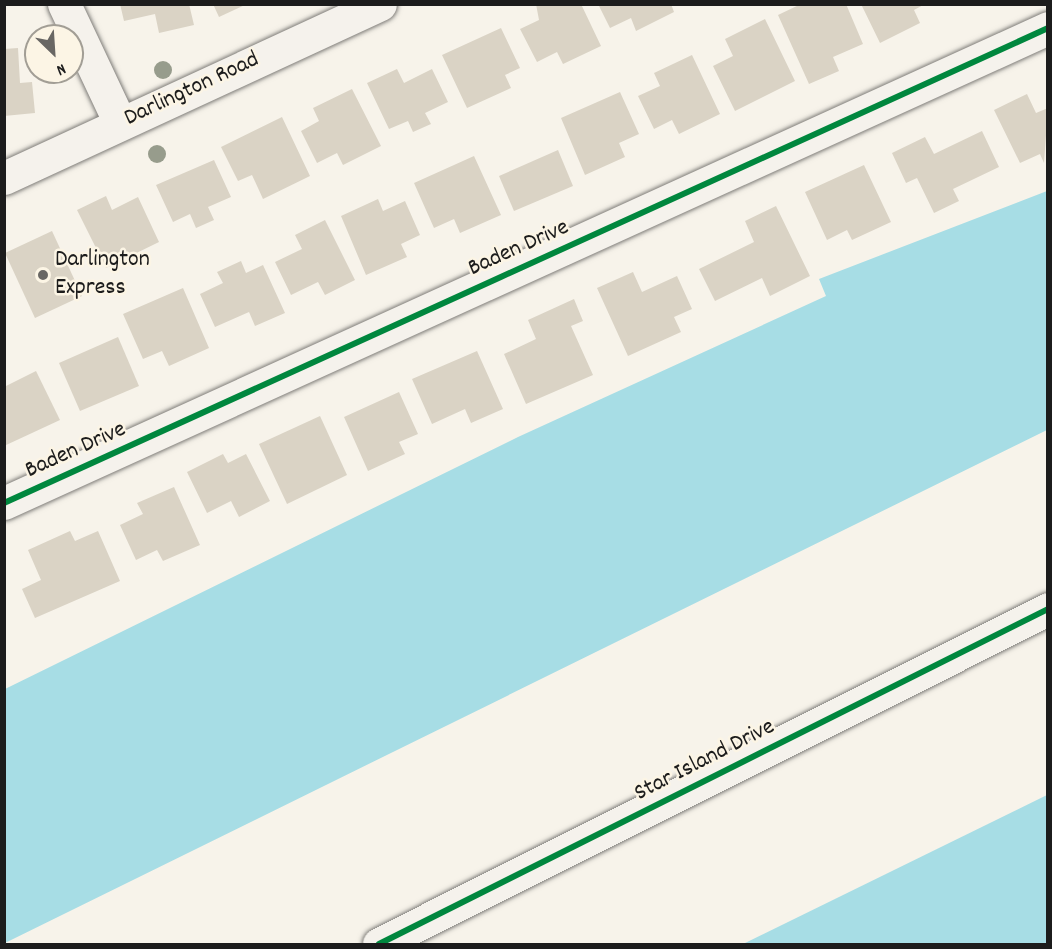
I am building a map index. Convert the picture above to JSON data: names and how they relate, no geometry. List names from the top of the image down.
{
  "streets": {
    "street": ["Darlington Road", "Baden Drive", "Star Island Drive"]
  },
  "places": ["Darlington Express"],
  "north": "bottom right"
}
